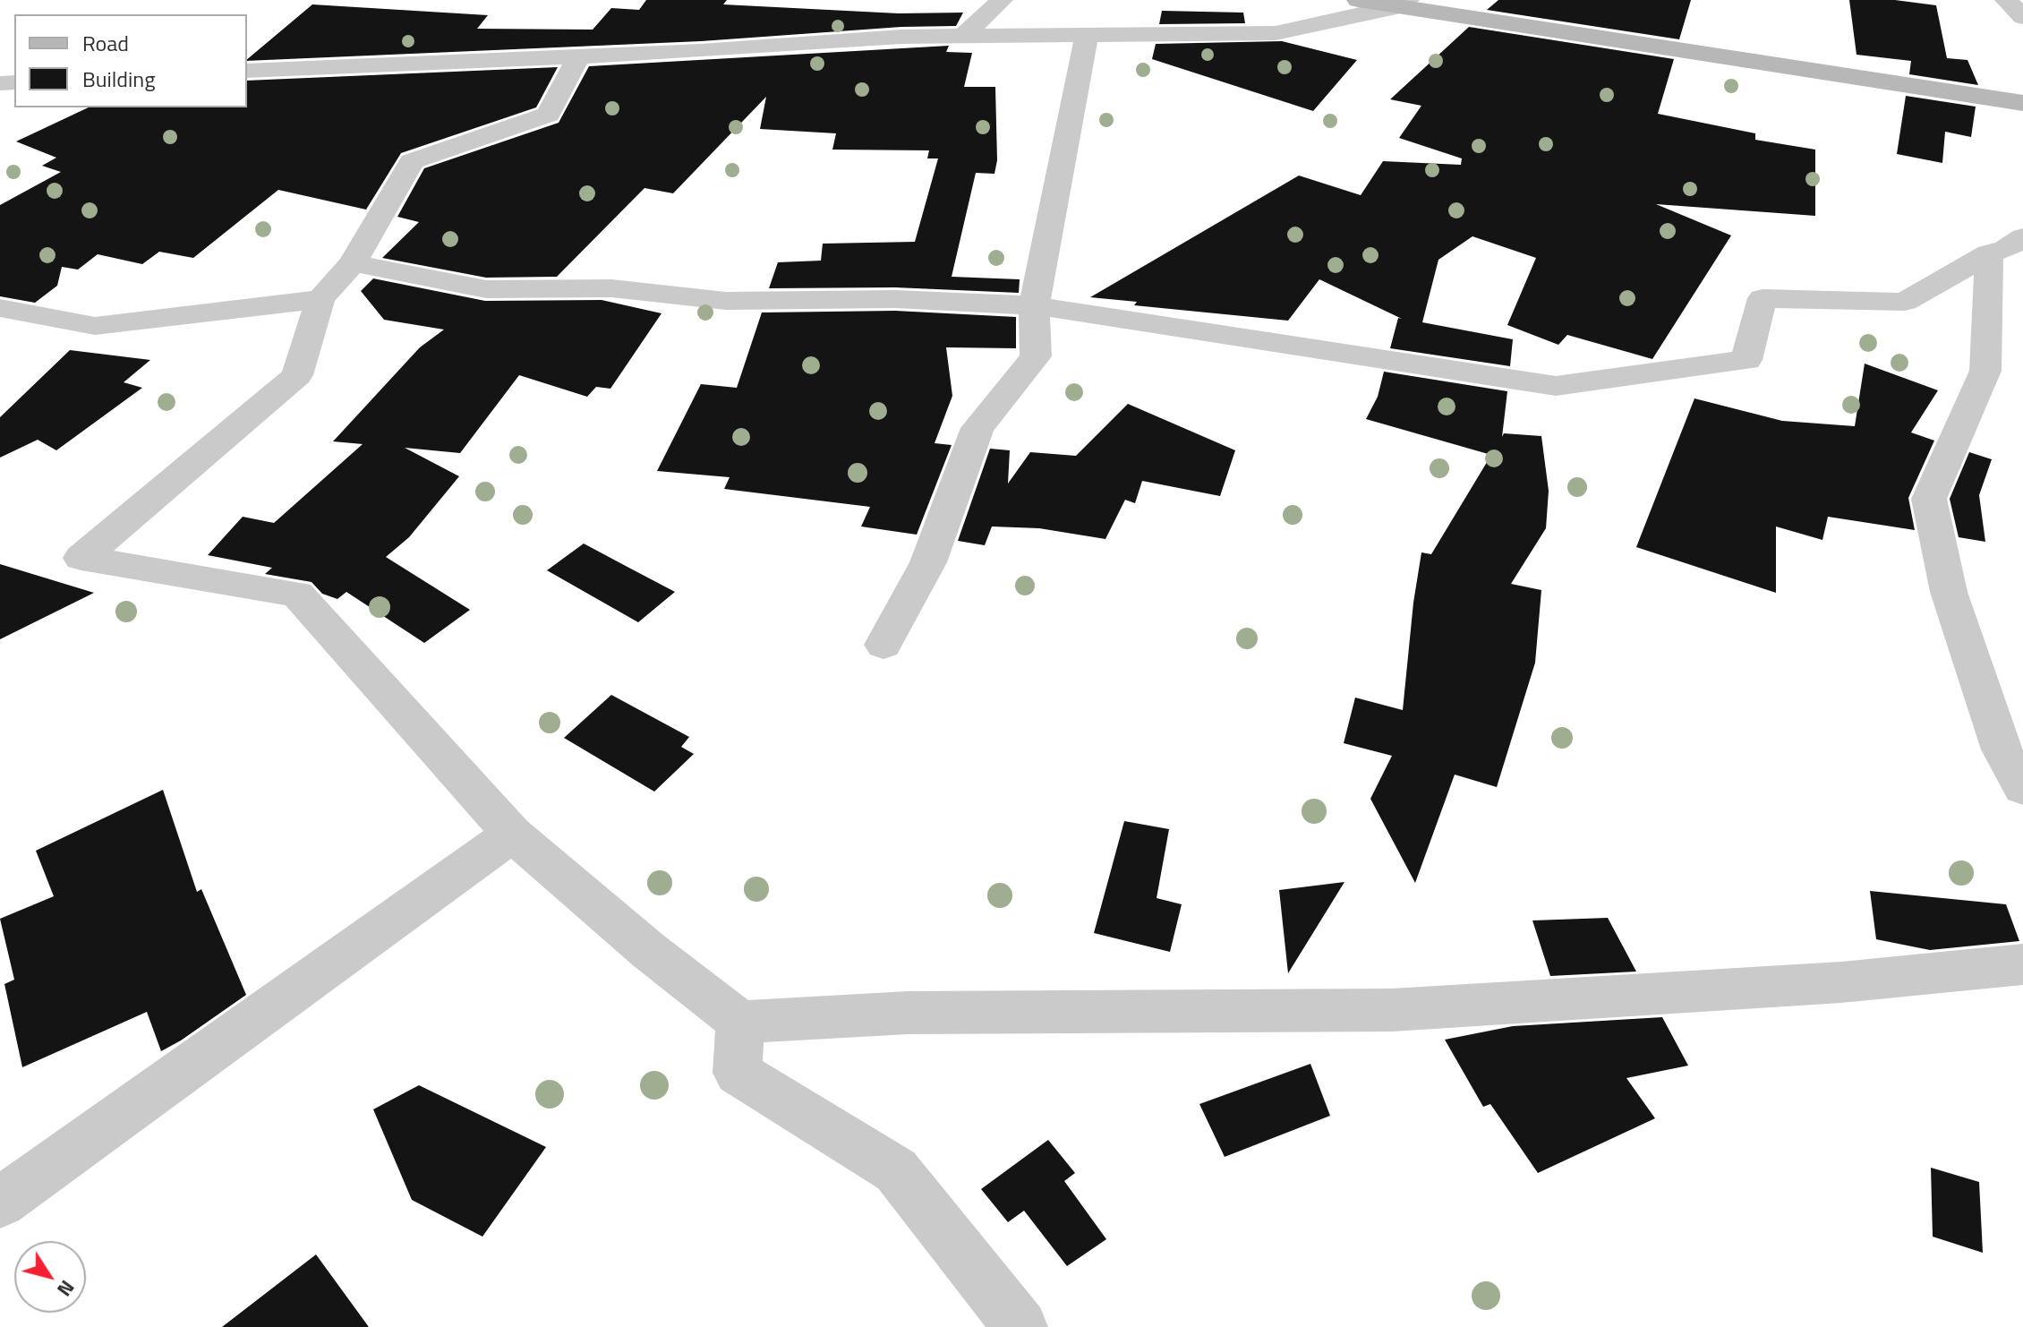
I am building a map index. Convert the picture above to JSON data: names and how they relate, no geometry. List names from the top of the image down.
{
  "legend": ["Road", "Building"],
  "north": "bottom right"
}
